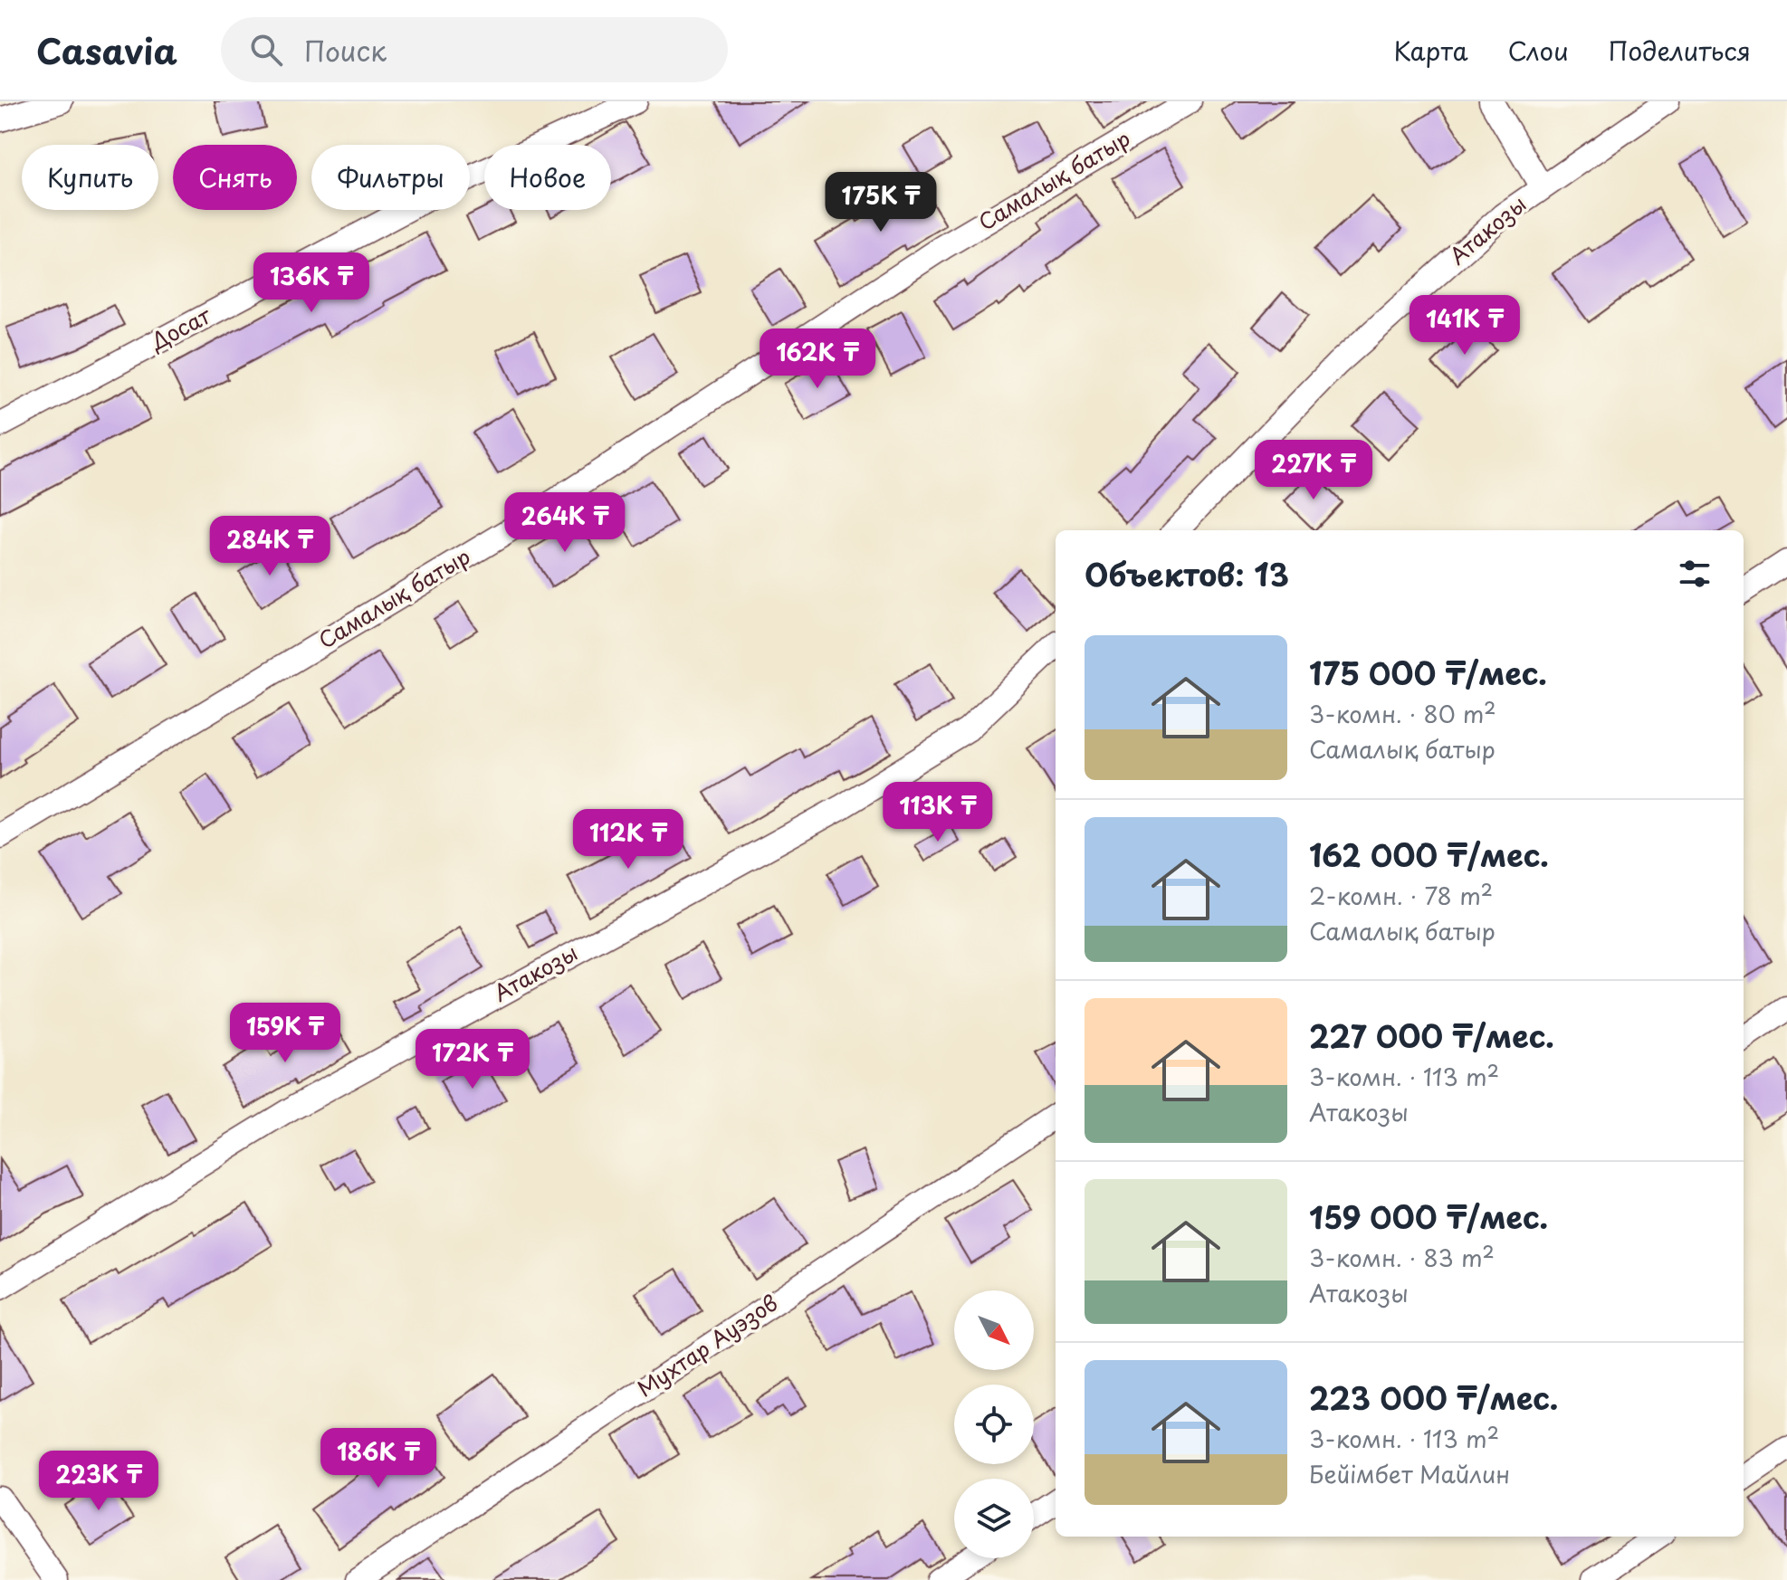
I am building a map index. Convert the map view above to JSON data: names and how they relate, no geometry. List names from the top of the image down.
{
  "streets": {
    "street": [
      "Самалық батыр",
      "Атакозы",
      "Досат",
      "Мухтар Ауэзов"
    ]
  },
  "north": "bottom right",
  "page": {
    "header": "Casavia",
    "search": "Поиск",
    "nav": ["Карта", "Слои", "Поделиться"],
    "chip": [
      "Купить",
      "Снять",
      "Фильтры",
      "Новое"
    ],
    "price": [
      "175K ₸",
      "136K ₸",
      "141K ₸",
      "162K ₸",
      "227K ₸",
      "264K ₸",
      "284K ₸",
      "113K ₸",
      "112K ₸",
      "159K ₸",
      "172K ₸",
      "186K ₸",
      "223K ₸"
    ],
    "heading": "Объектов: 13",
    "list": [
      {
        "name": "175 000 ₸/мес.",
        "note": "3-комн. · 80 m² · Самалық батыр"
      },
      {
        "name": "162 000 ₸/мес.",
        "note": "2-комн. · 78 m² · Самалық батыр"
      },
      {
        "name": "227 000 ₸/мес.",
        "note": "3-комн. · 113 m² · Атакозы"
      },
      {
        "name": "159 000 ₸/мес.",
        "note": "3-комн. · 83 m² · Атакозы"
      },
      {
        "name": "223 000 ₸/мес.",
        "note": "3-комн. · 113 m² · Бейімбет Майлин"
      }
    ]
  }
}
